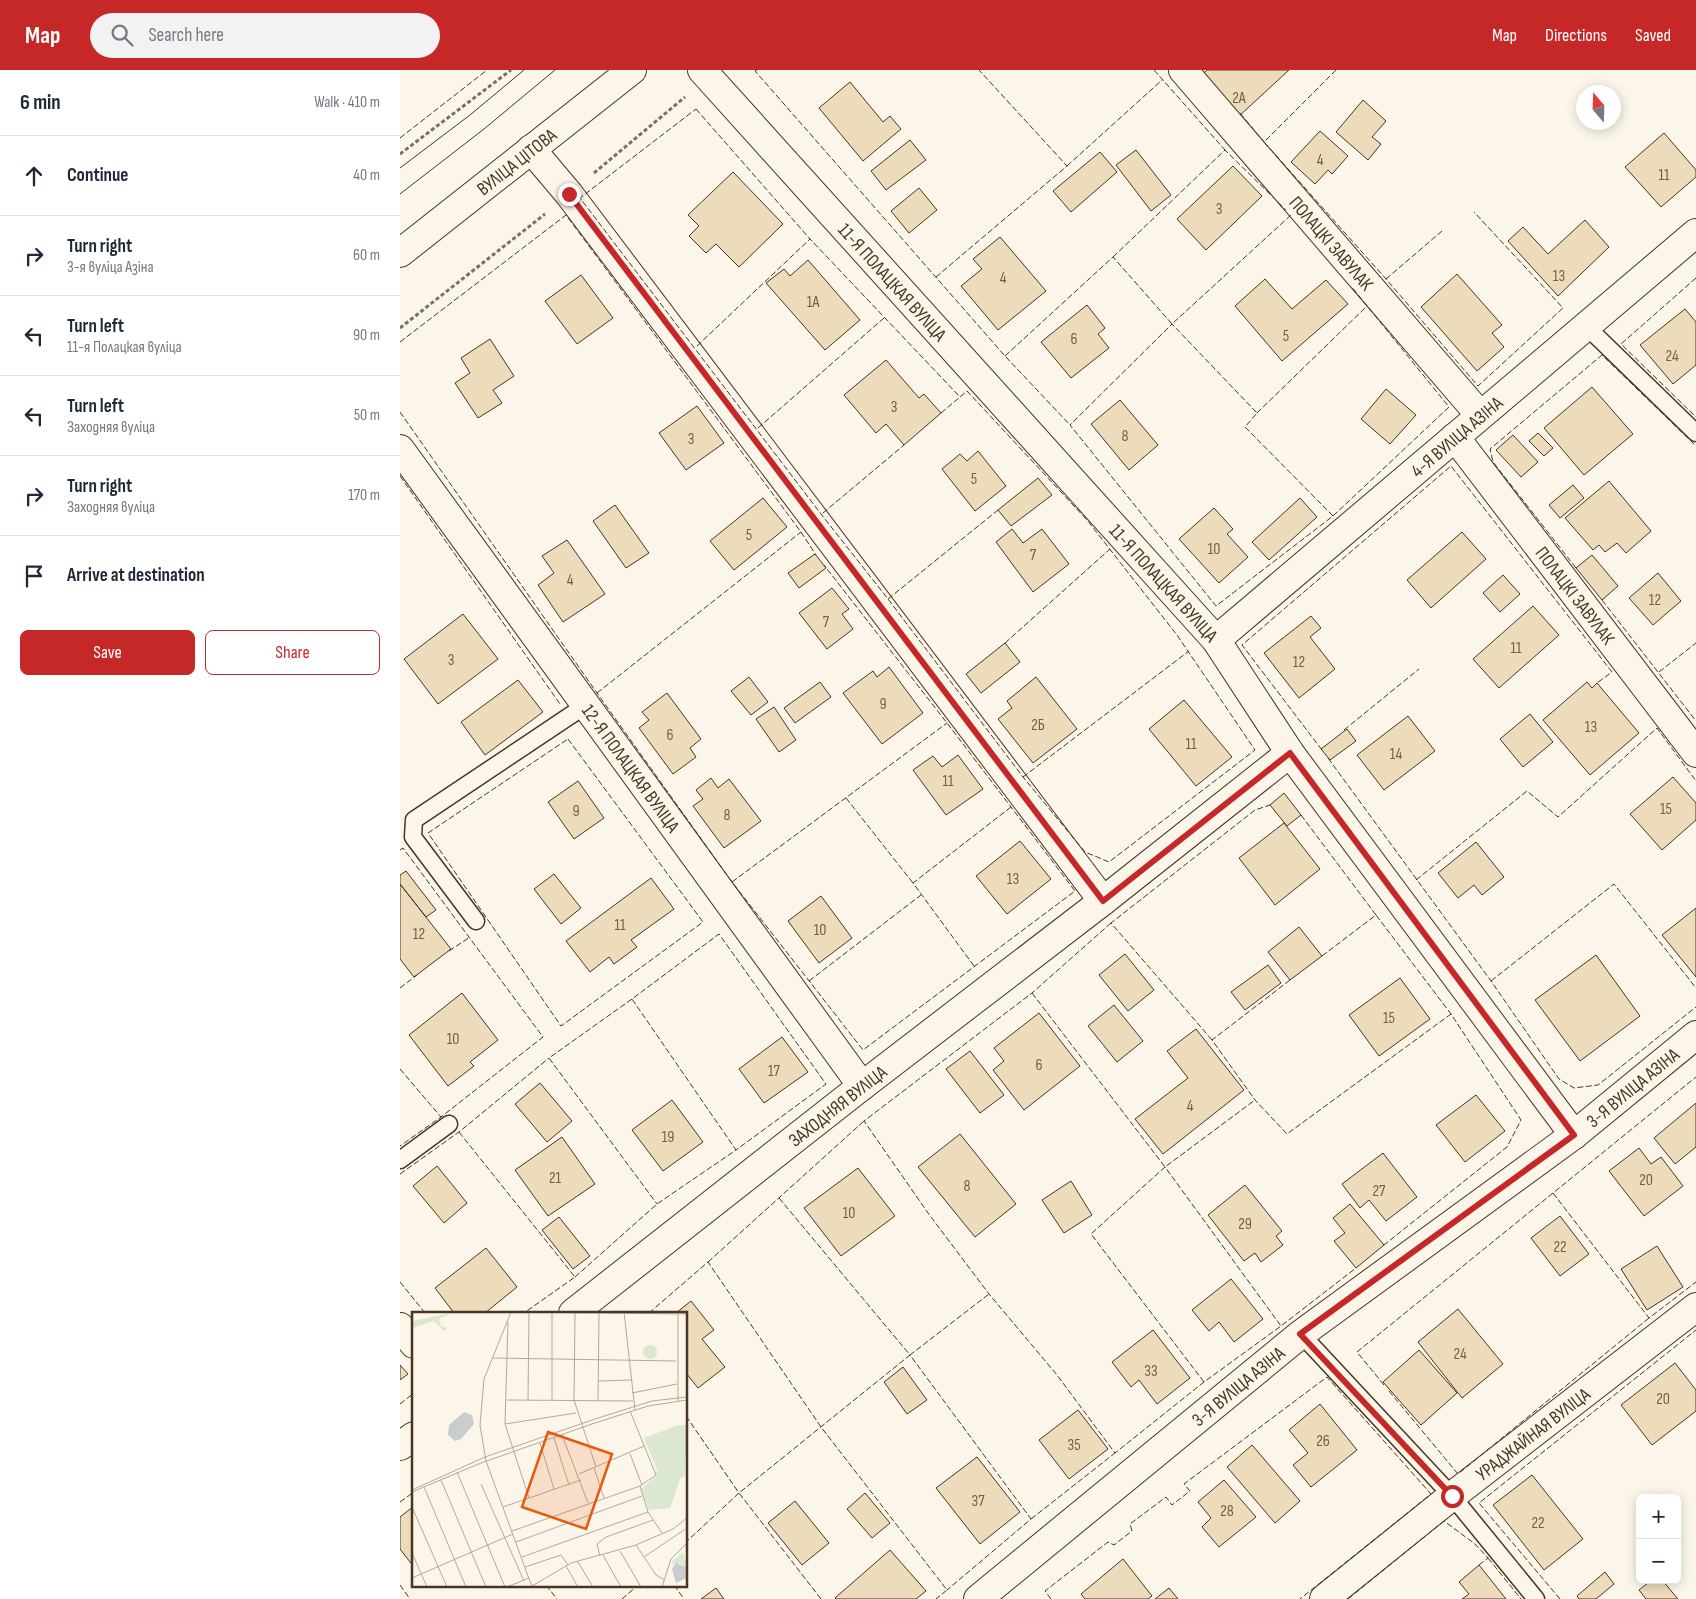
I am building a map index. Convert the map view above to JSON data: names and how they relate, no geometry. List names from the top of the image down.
{
  "streets": {
    "street": [
      "ВУЛІЦА ЦІТОВА",
      "ПОЛАЦКІ ЗАВУЛАК",
      "11-Я ПОЛАЦКАЯ ВУЛІЦА",
      "4-Я ВУЛІЦА АЗІНА",
      "12-Я ПОЛАЦКАЯ ВУЛІЦА",
      "3-Я ВУЛІЦА АЗІНА",
      "ЗАХОДНЯЯ ВУЛІЦА",
      "УРАДЖАЙНАЯ ВУЛІЦА"
    ]
  },
  "crossings": [
    ["ПОЛАЦКІ ЗАВУЛАК", "4-Я ВУЛІЦА АЗІНА"],
    ["11-Я ПОЛАЦКАЯ ВУЛІЦА", "4-Я ВУЛІЦА АЗІНА"],
    ["11-Я ПОЛАЦКАЯ ВУЛІЦА", "3-Я ВУЛІЦА АЗІНА"],
    ["11-Я ПОЛАЦКАЯ ВУЛІЦА", "ЗАХОДНЯЯ ВУЛІЦА"],
    ["12-Я ПОЛАЦКАЯ ВУЛІЦА", "ЗАХОДНЯЯ ВУЛІЦА"]
  ],
  "house_numbers": [
    "2А",
    "4",
    "11",
    "3",
    "13",
    "4",
    "1А",
    "5",
    "6",
    "24",
    "3",
    "8",
    "3",
    "5",
    "5",
    "10",
    "7",
    "4",
    "12",
    "7",
    "11",
    "3",
    "12",
    "9",
    "2Б",
    "13",
    "6",
    "11",
    "14",
    "11",
    "15",
    "9",
    "8",
    "13",
    "11",
    "10",
    "12",
    "15",
    "10",
    "6",
    "17",
    "4",
    "19",
    "21",
    "20",
    "8",
    "27",
    "10",
    "29",
    "22",
    "24",
    "33",
    "20",
    "26",
    "35",
    "37",
    "28",
    "22"
  ],
  "north": "top",
  "page": {
    "header": "Map",
    "search": "Search here",
    "nav": ["Map", "Directions", "Saved"],
    "heading": ["6 min", "Walk · 410 m"],
    "list": [
      ["Continue", "40 m"],
      ["Turn right", "3-я вуліца Азіна", "60 m"],
      ["Turn left", "11-я Полацкая вуліца", "90 m"],
      ["Turn left", "Заходняя вуліца", "50 m"],
      ["Turn right", "Заходняя вуліца", "170 m"],
      "Arrive at destination"
    ],
    "buttons": ["Save", "Share"],
    "map_buttons": ["+", "−"]
  }
}
